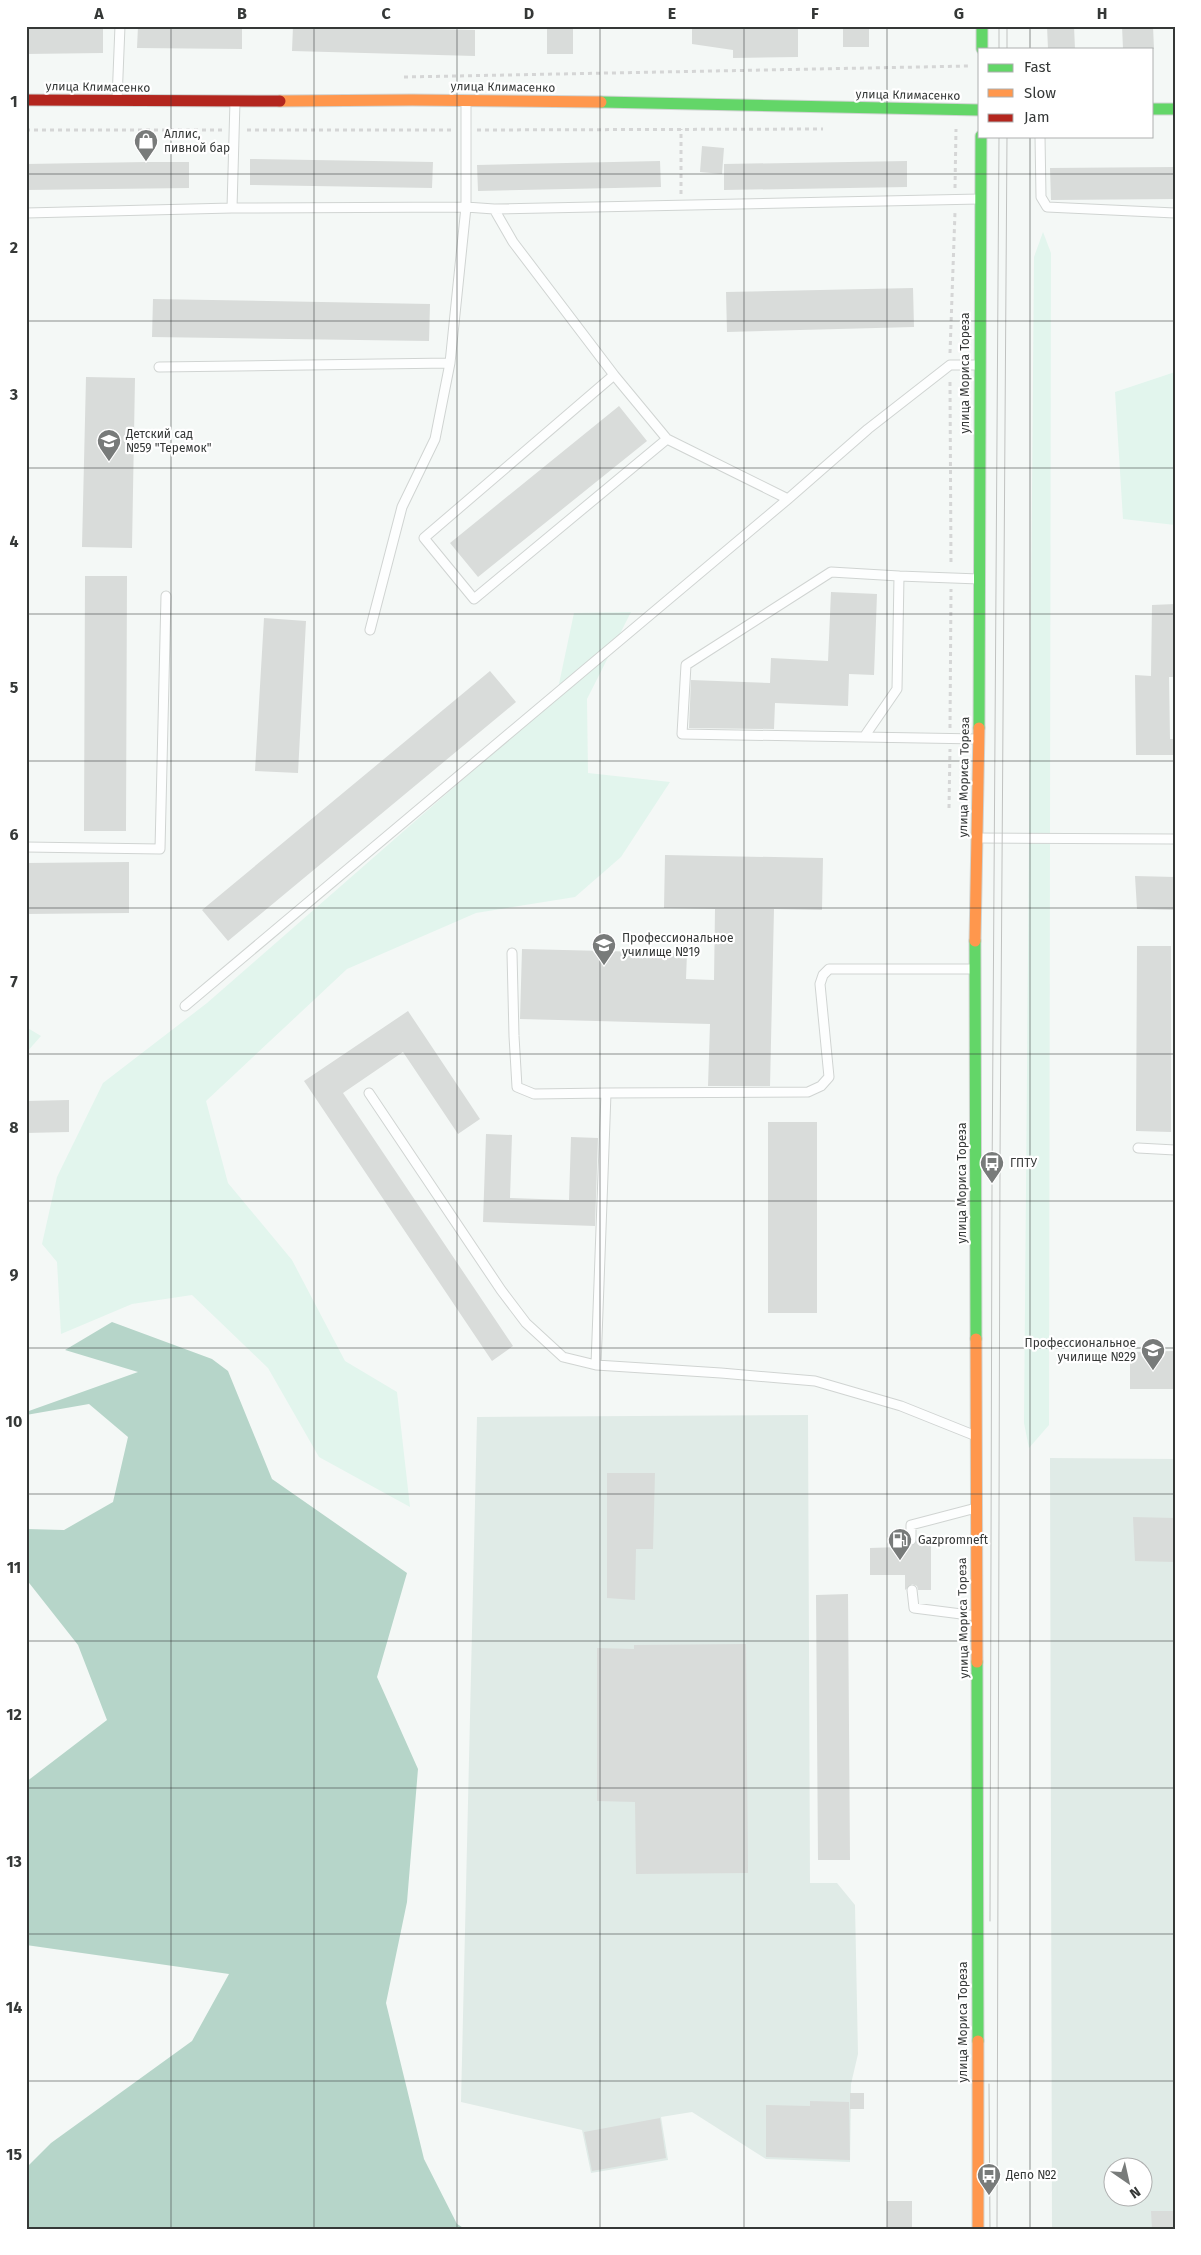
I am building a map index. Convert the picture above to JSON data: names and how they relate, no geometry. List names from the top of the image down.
{
  "streets": {
    "street": ["улица Климасенко", "улица Мориса Тореза"]
  },
  "places": {
    "shop": ["Аллис, пивной бар"],
    "school or university": ["Детский сад №59 \"Теремок\"", "Профессиональное училище №19", "Профессиональное училище №29"],
    "bus stop": ["ГПТУ", "Депо №2"],
    "fuel station": ["Gazpromneft"]
  },
  "legend": ["Fast", "Slow", "Jam"],
  "north": "bottom right",
  "grid": {
    "columns": [
      "A",
      "B",
      "C",
      "D",
      "E",
      "F",
      "G",
      "H"
    ],
    "rows": [
      "1",
      "2",
      "3",
      "4",
      "5",
      "6",
      "7",
      "8",
      "9",
      "10",
      "11",
      "12",
      "13",
      "14",
      "15"
    ]
  }
}
